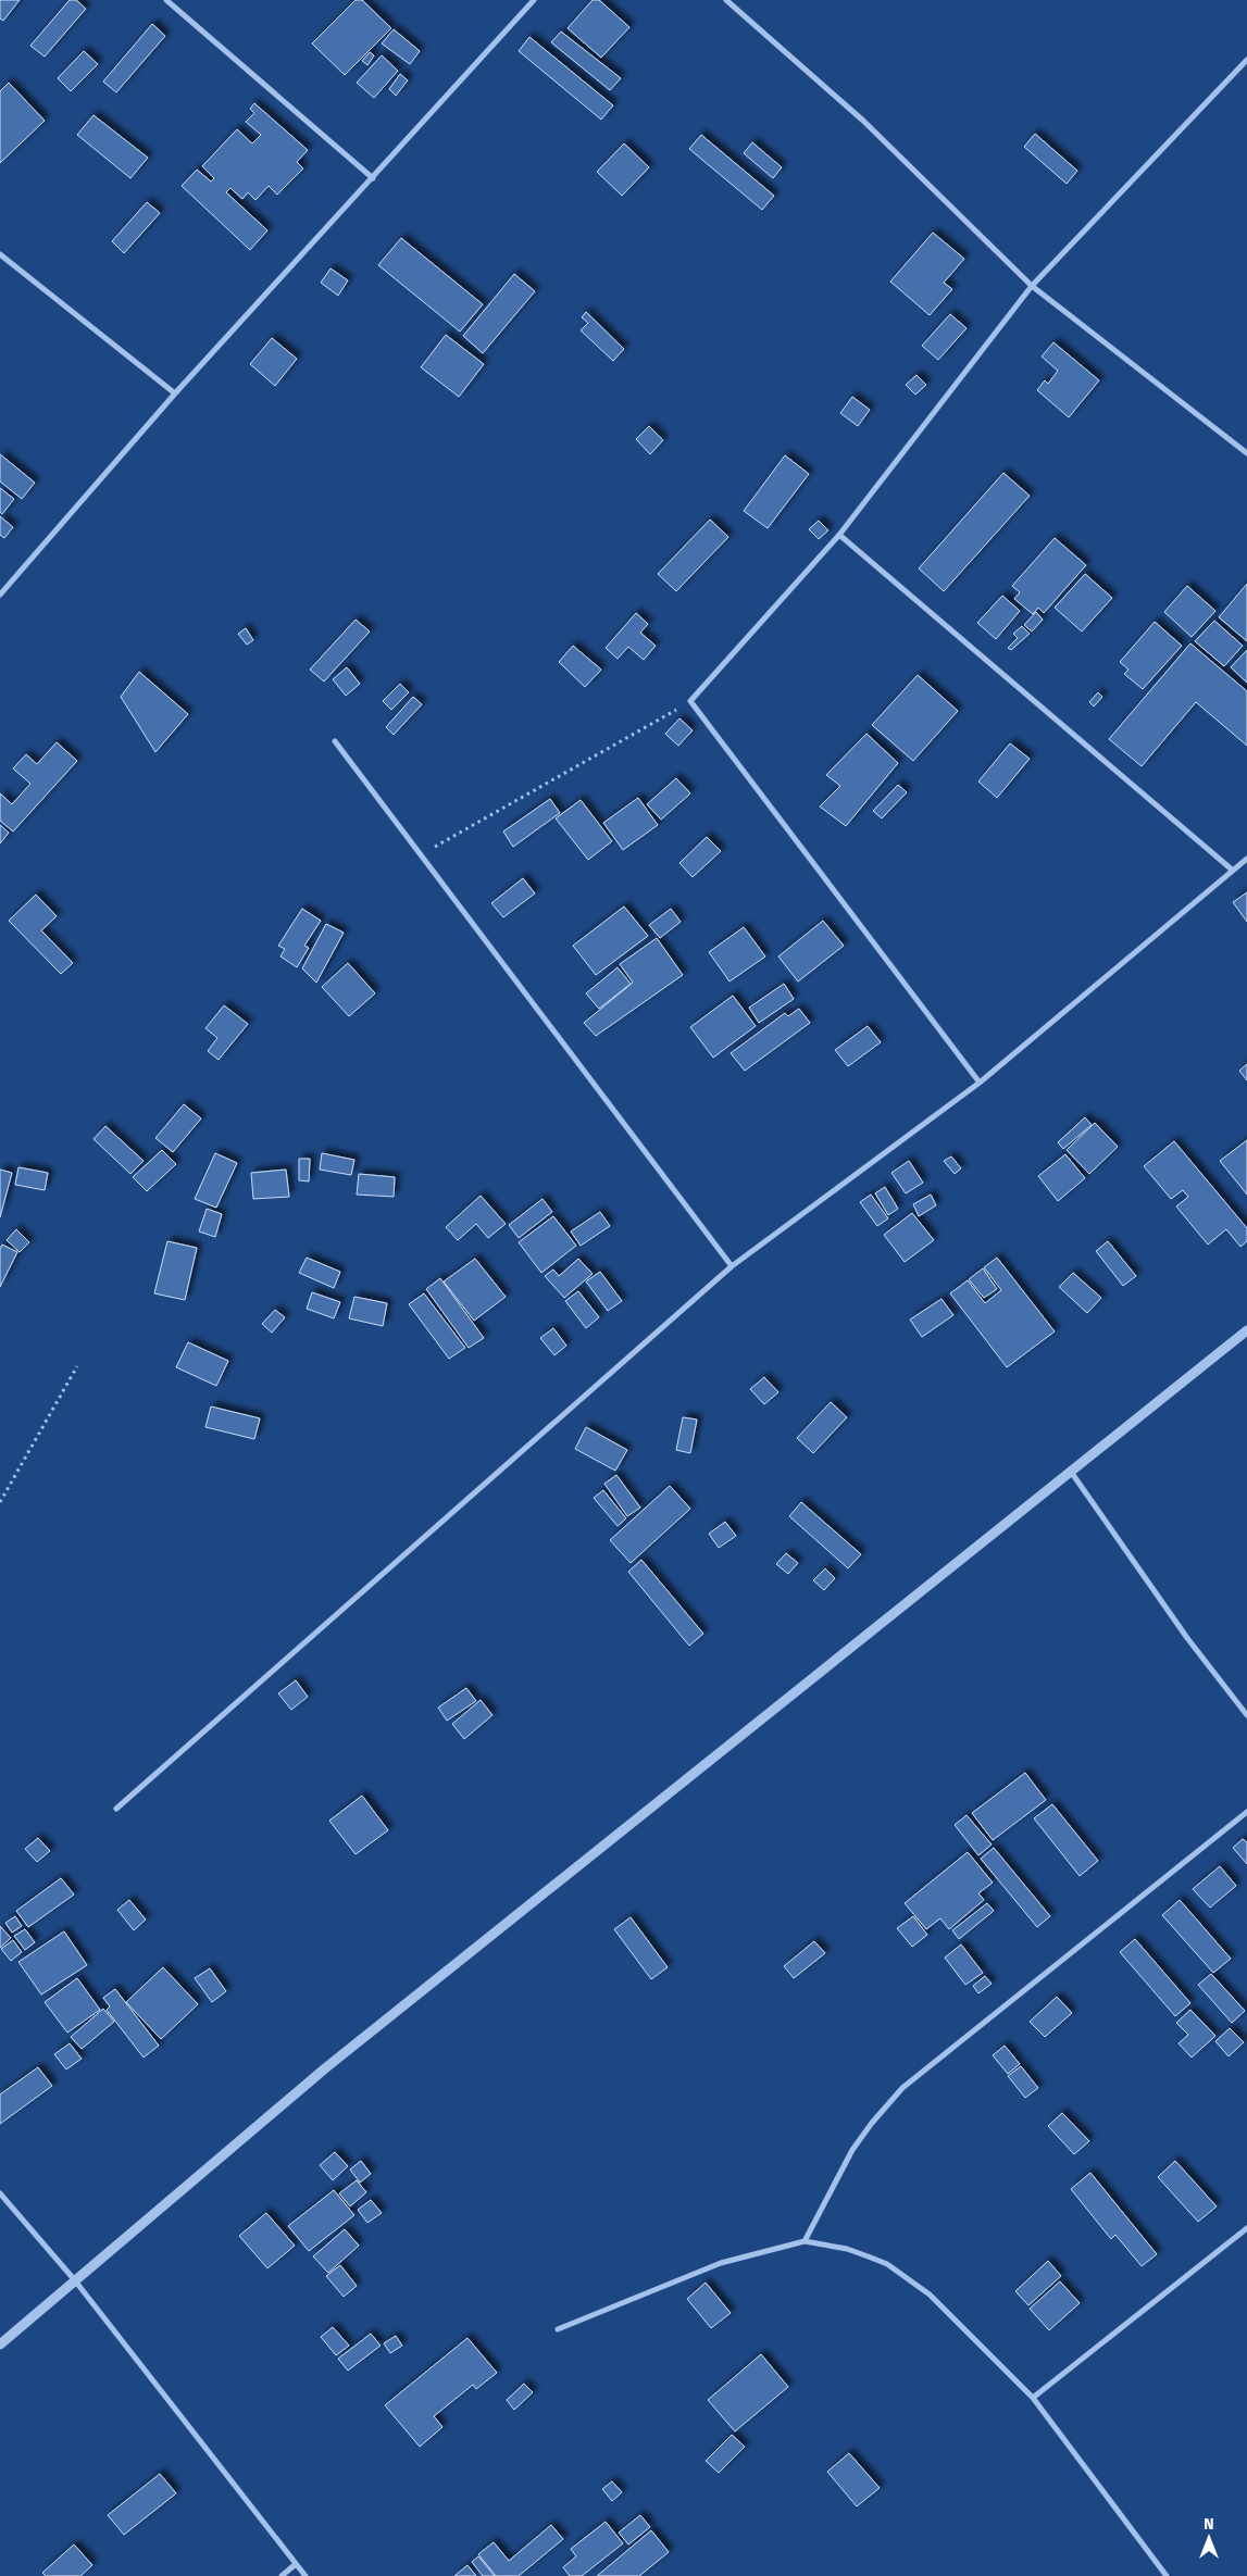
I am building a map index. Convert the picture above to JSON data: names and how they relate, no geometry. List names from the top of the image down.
{
  "north": "top"
}
